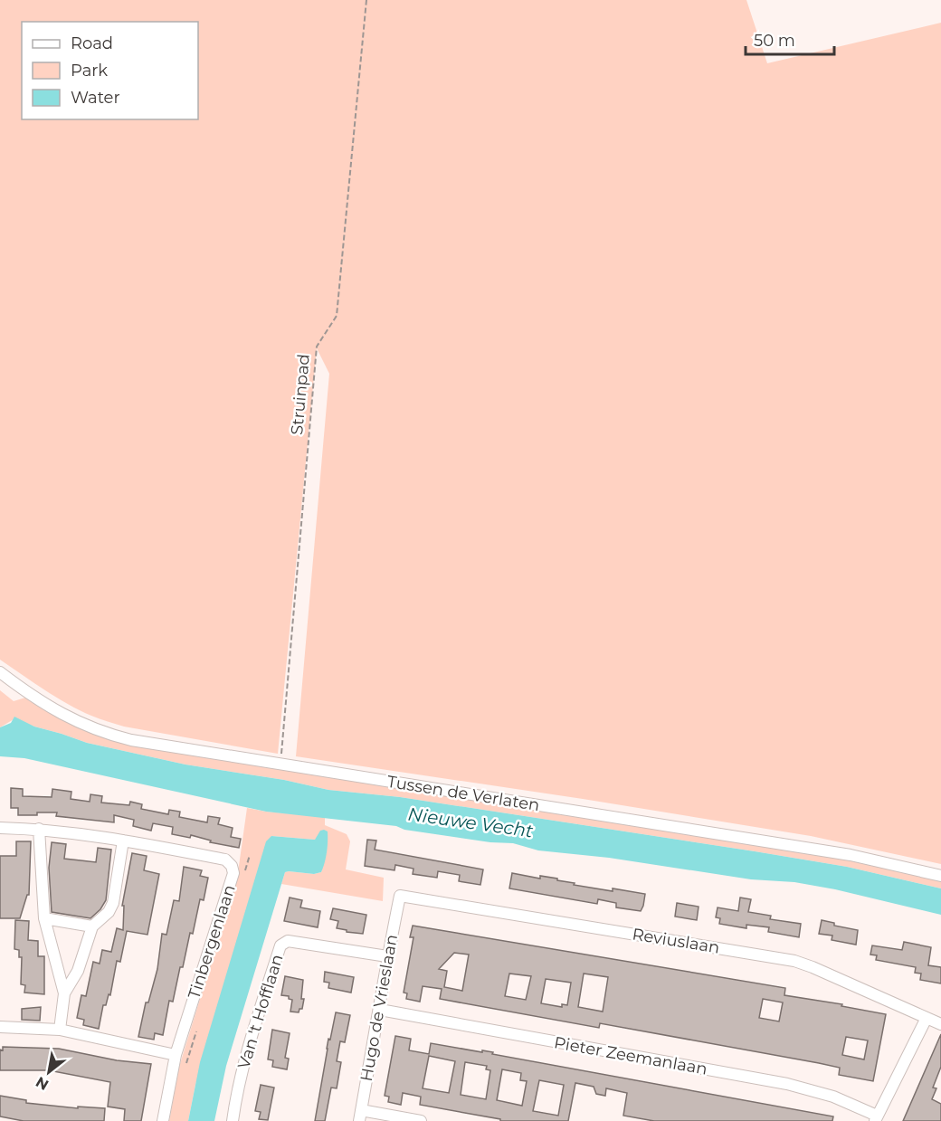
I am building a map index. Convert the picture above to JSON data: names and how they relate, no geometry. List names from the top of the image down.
{
  "streets": {
    "street": [
      "Tussen de Verlaten",
      "Reviuslaan",
      "Tinbergenlaan",
      "Hugo de Vrieslaan",
      "Van 't Hofflaan",
      "Pieter Zeemanlaan"
    ],
    "path": ["Struinpad"]
  },
  "crossings": [
    ["Struinpad", "Tussen de Verlaten"],
    ["Reviuslaan", "Hugo de Vrieslaan"],
    ["Hugo de Vrieslaan", "Van 't Hofflaan"],
    ["Hugo de Vrieslaan", "Pieter Zeemanlaan"]
  ],
  "water": ["Nieuwe Vecht"],
  "legend": ["Road", "Park", "Water"],
  "scale_bar": "50 m",
  "north": "bottom left"
}
